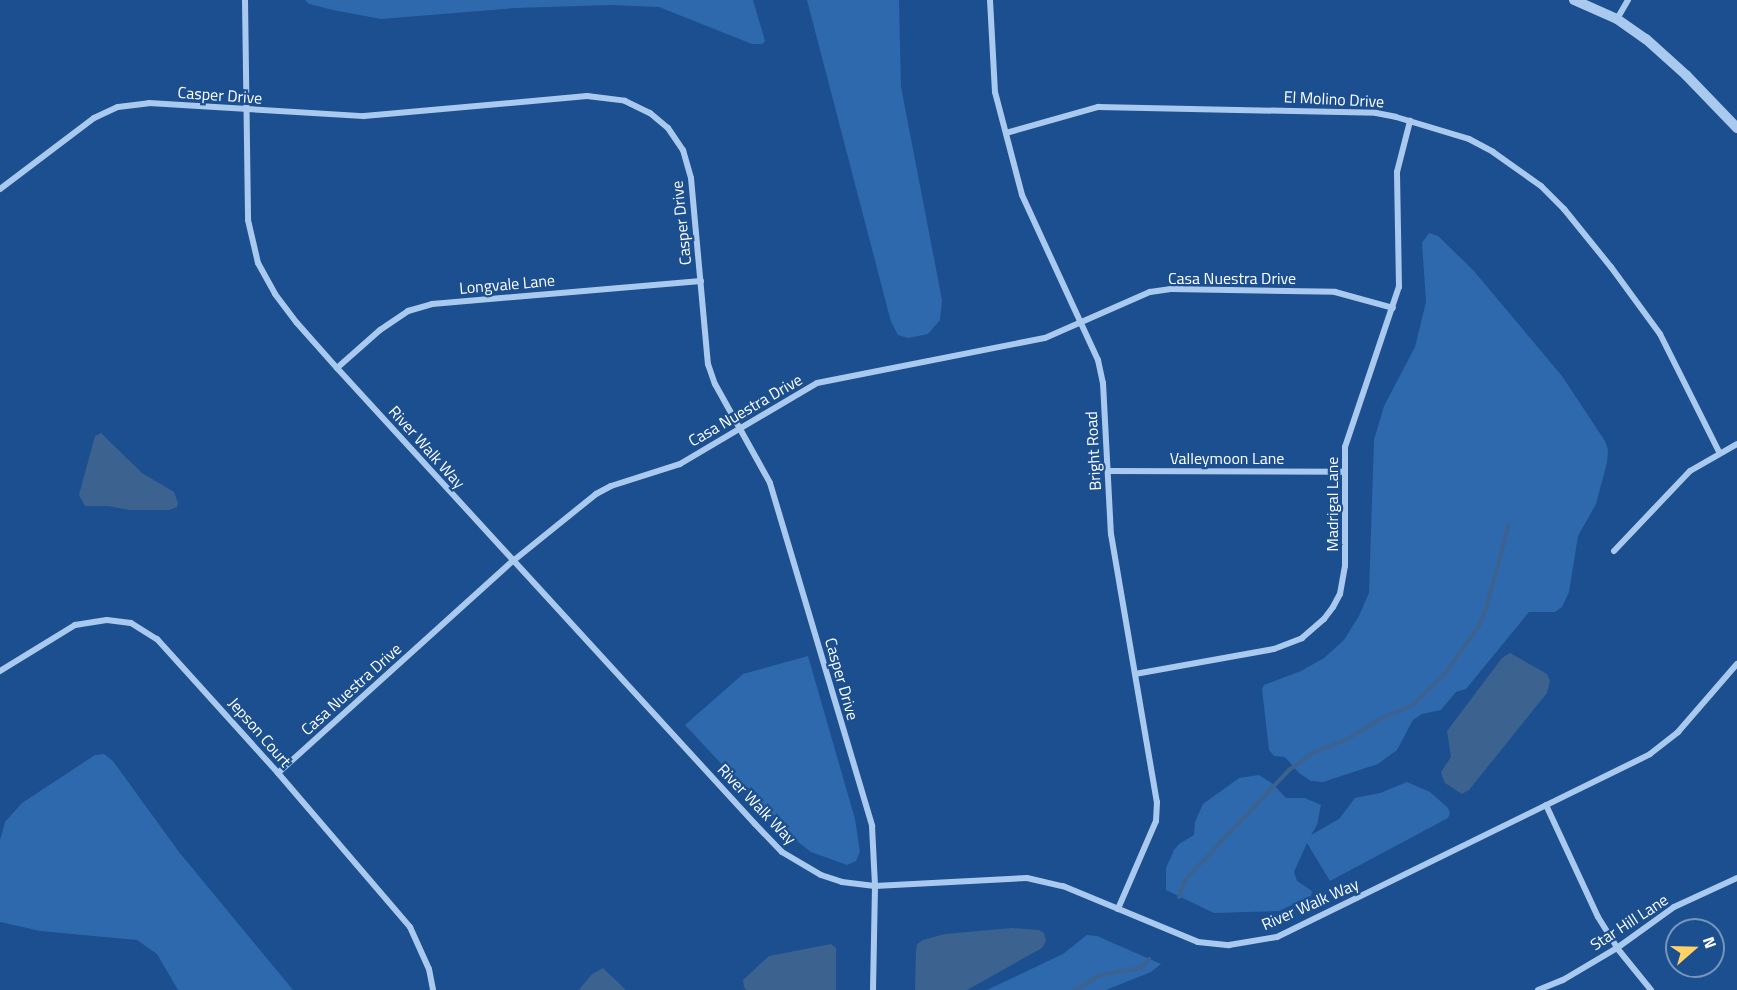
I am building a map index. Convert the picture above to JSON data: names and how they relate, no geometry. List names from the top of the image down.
{
  "streets": {
    "street": [
      "Casper Drive",
      "El Molino Drive",
      "Casa Nuestra Drive",
      "Longvale Lane",
      "River Walk Way",
      "Bright Road",
      "Valleymoon Lane",
      "Madrigal Lane",
      "Jepson Court",
      "Star Hill Lane"
    ]
  },
  "crossings": [
    ["Casper Drive", "Casa Nuestra Drive"],
    ["Casper Drive", "Longvale Lane"],
    ["Casper Drive", "River Walk Way"],
    ["El Molino Drive", "Bright Road"],
    ["El Molino Drive", "Madrigal Lane"],
    ["Casa Nuestra Drive", "River Walk Way"],
    ["Casa Nuestra Drive", "Bright Road"],
    ["Casa Nuestra Drive", "Madrigal Lane"],
    ["Casa Nuestra Drive", "Jepson Court"],
    ["Longvale Lane", "River Walk Way"],
    ["River Walk Way", "Bright Road"],
    ["Bright Road", "Valleymoon Lane"],
    ["Bright Road", "Madrigal Lane"],
    ["Valleymoon Lane", "Madrigal Lane"]
  ],
  "north": "right"
}
